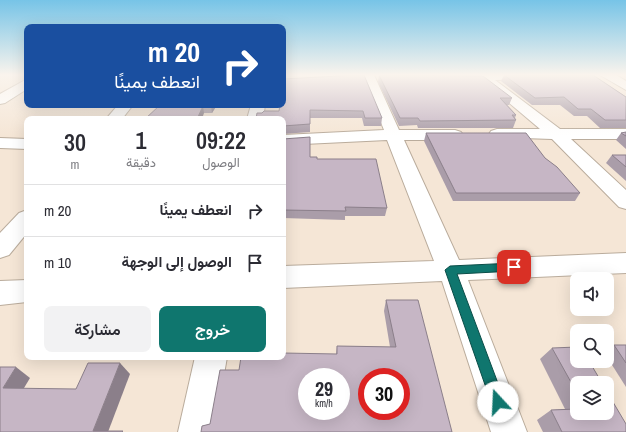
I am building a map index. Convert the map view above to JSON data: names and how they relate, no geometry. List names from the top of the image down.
{
  "page": {
    "turn": ["20 m", "انعطف يمينًا"],
    "eta": [
      "09:22",
      "الوصول",
      "1",
      "دقيقة",
      "30",
      "m"
    ],
    "list": [
      {
        "name": "انعطف يمينًا",
        "value": "20 m"
      },
      {
        "name": "الوصول إلى الوجهة",
        "value": "10 m"
      }
    ],
    "buttons": ["خروج", "مشاركة"],
    "speed": "29 km/h",
    "limit": "30"
  }
}
